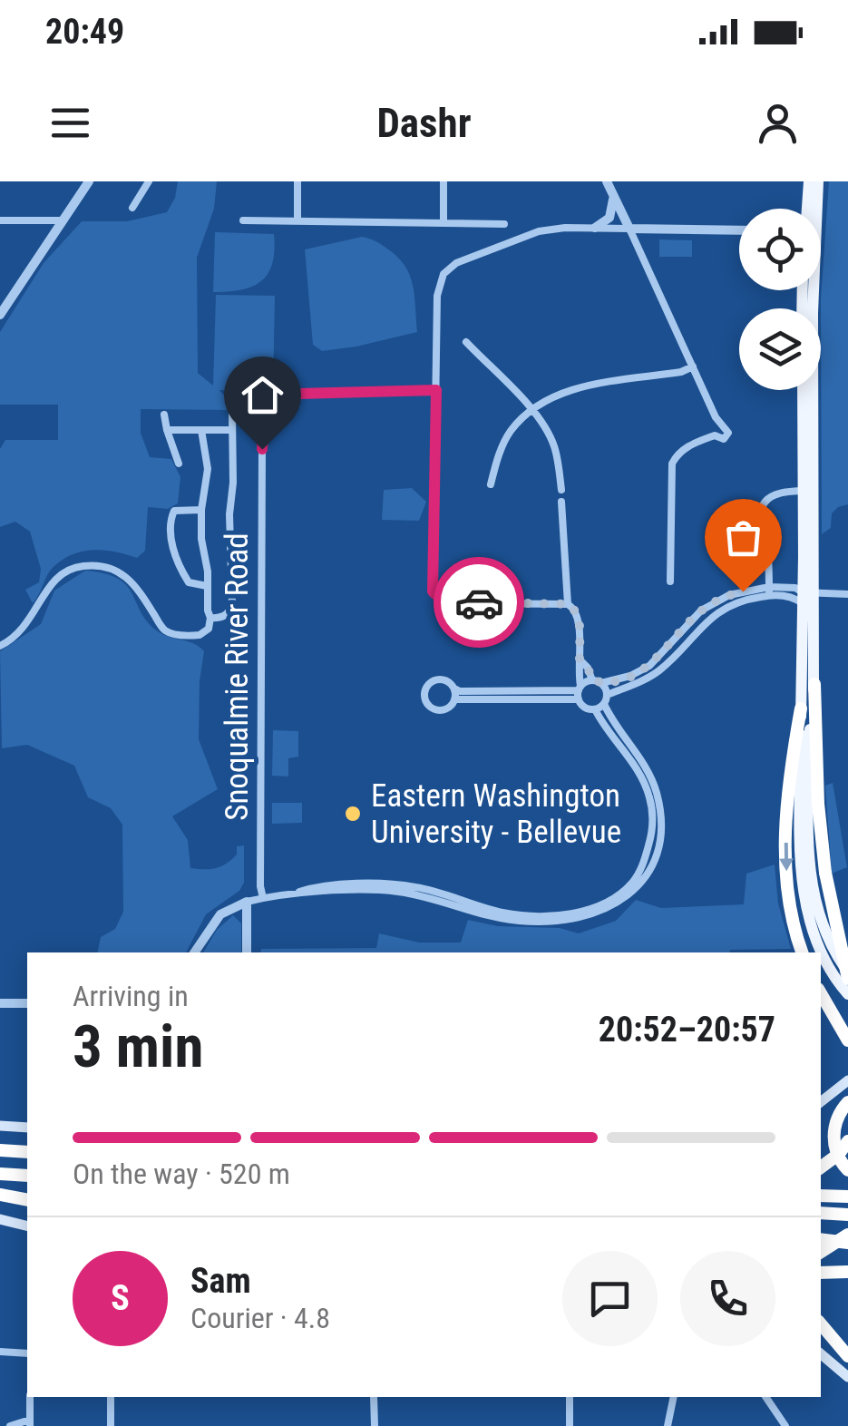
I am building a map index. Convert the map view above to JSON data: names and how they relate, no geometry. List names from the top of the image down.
{
  "streets": {
    "street": ["Snoqualmie River Road"]
  },
  "places": ["Eastern Washington University - Bellevue"],
  "page": {
    "status": "20:49",
    "header": "Dashr",
    "heading": ["3 min", "Arriving in", "20:52–20:57"],
    "panel": ["Sam", "Courier · 4.8"],
    "bar": "On the way · 520 m",
    "round": "S"
  }
}
